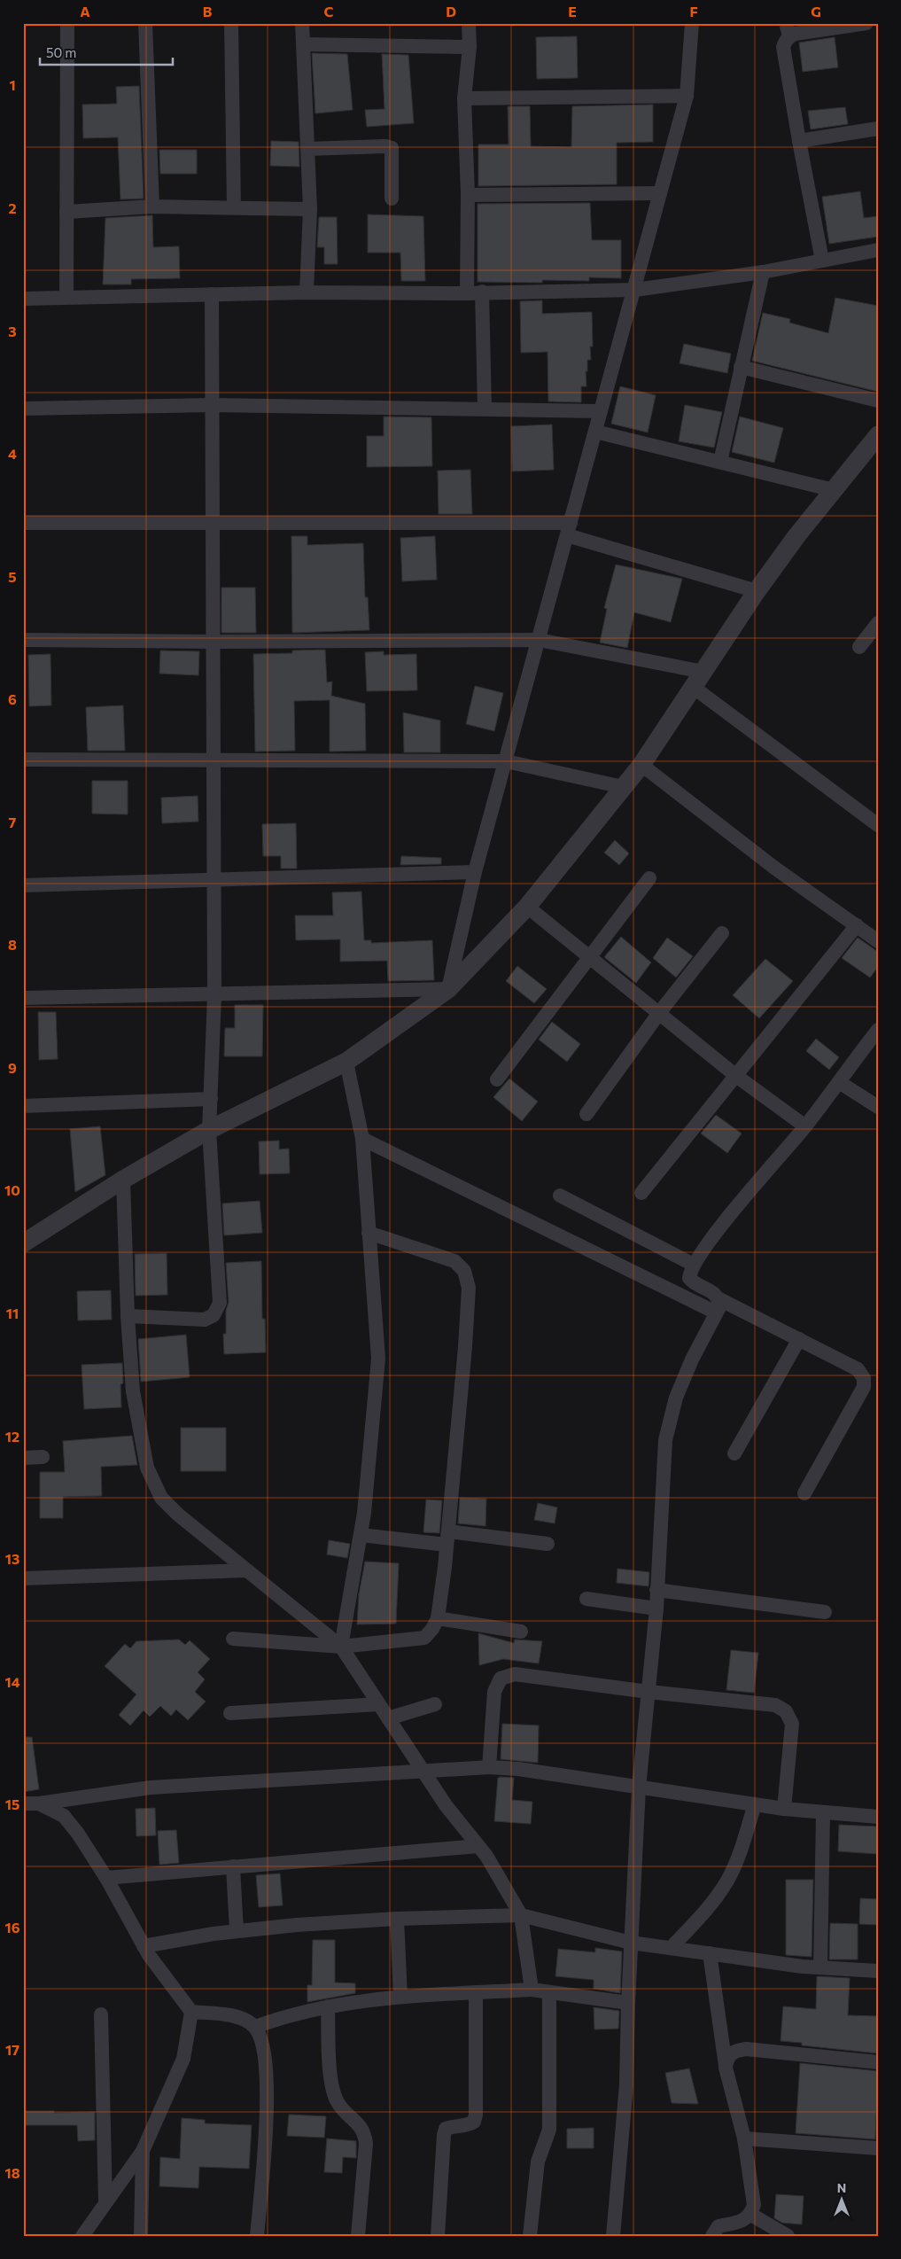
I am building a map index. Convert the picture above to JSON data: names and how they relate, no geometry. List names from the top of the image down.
{
  "scale_bar": "50 m",
  "north": "top",
  "grid": {
    "columns": [
      "A",
      "B",
      "C",
      "D",
      "E",
      "F",
      "G"
    ],
    "rows": [
      "1",
      "2",
      "3",
      "4",
      "5",
      "6",
      "7",
      "8",
      "9",
      "10",
      "11",
      "12",
      "13",
      "14",
      "15",
      "16",
      "17",
      "18"
    ]
  }
}
